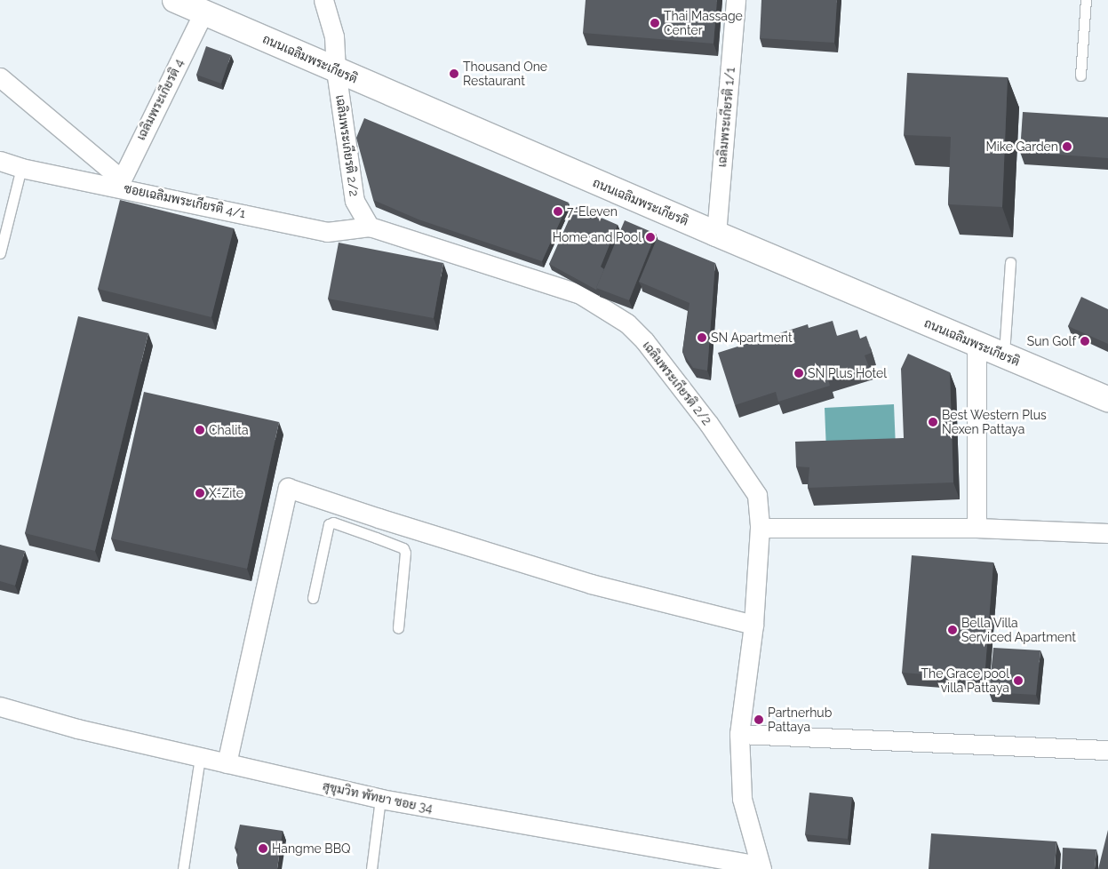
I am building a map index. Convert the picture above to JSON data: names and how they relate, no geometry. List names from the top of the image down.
{
  "streets": {
    "main road": ["ถนนเฉลิมพระเกียรติ"],
    "street": [
      "เฉลิมพระเกียรติ 4",
      "เฉลิมพระเกียรติ 1/1",
      "เฉลิมพระเกียรติ 2/2",
      "ซอยเฉลิมพระเกียรติ 4/1",
      "สุขุมวิท พัทยา ซอย 34"
    ]
  },
  "crossings": [
    ["ถนนเฉลิมพระเกียรติ", "เฉลิมพระเกียรติ 4"],
    ["ถนนเฉลิมพระเกียรติ", "เฉลิมพระเกียรติ 1/1"],
    ["ถนนเฉลิมพระเกียรติ", "เฉลิมพระเกียรติ 2/2"],
    ["เฉลิมพระเกียรติ 4", "ซอยเฉลิมพระเกียรติ 4/1"],
    ["เฉลิมพระเกียรติ 2/2", "ซอยเฉลิมพระเกียรติ 4/1"],
    ["เฉลิมพระเกียรติ 2/2", "สุขุมวิท พัทยา ซอย 34"]
  ],
  "places": [
    "Thai Massage Center",
    "Thousand One Restaurant",
    "Mike Garden",
    "7-Eleven",
    "Home and Pool",
    "SN Apartment",
    "Sun Golf",
    "SN Plus Hotel",
    "Best Western Plus Nexen Pattaya",
    "Chalita",
    "X-Zite",
    "Bella Villa Serviced Apartment",
    "The Grace pool villa Pattaya",
    "Partnerhub Pattaya",
    "Hangme BBQ"
  ]
}
